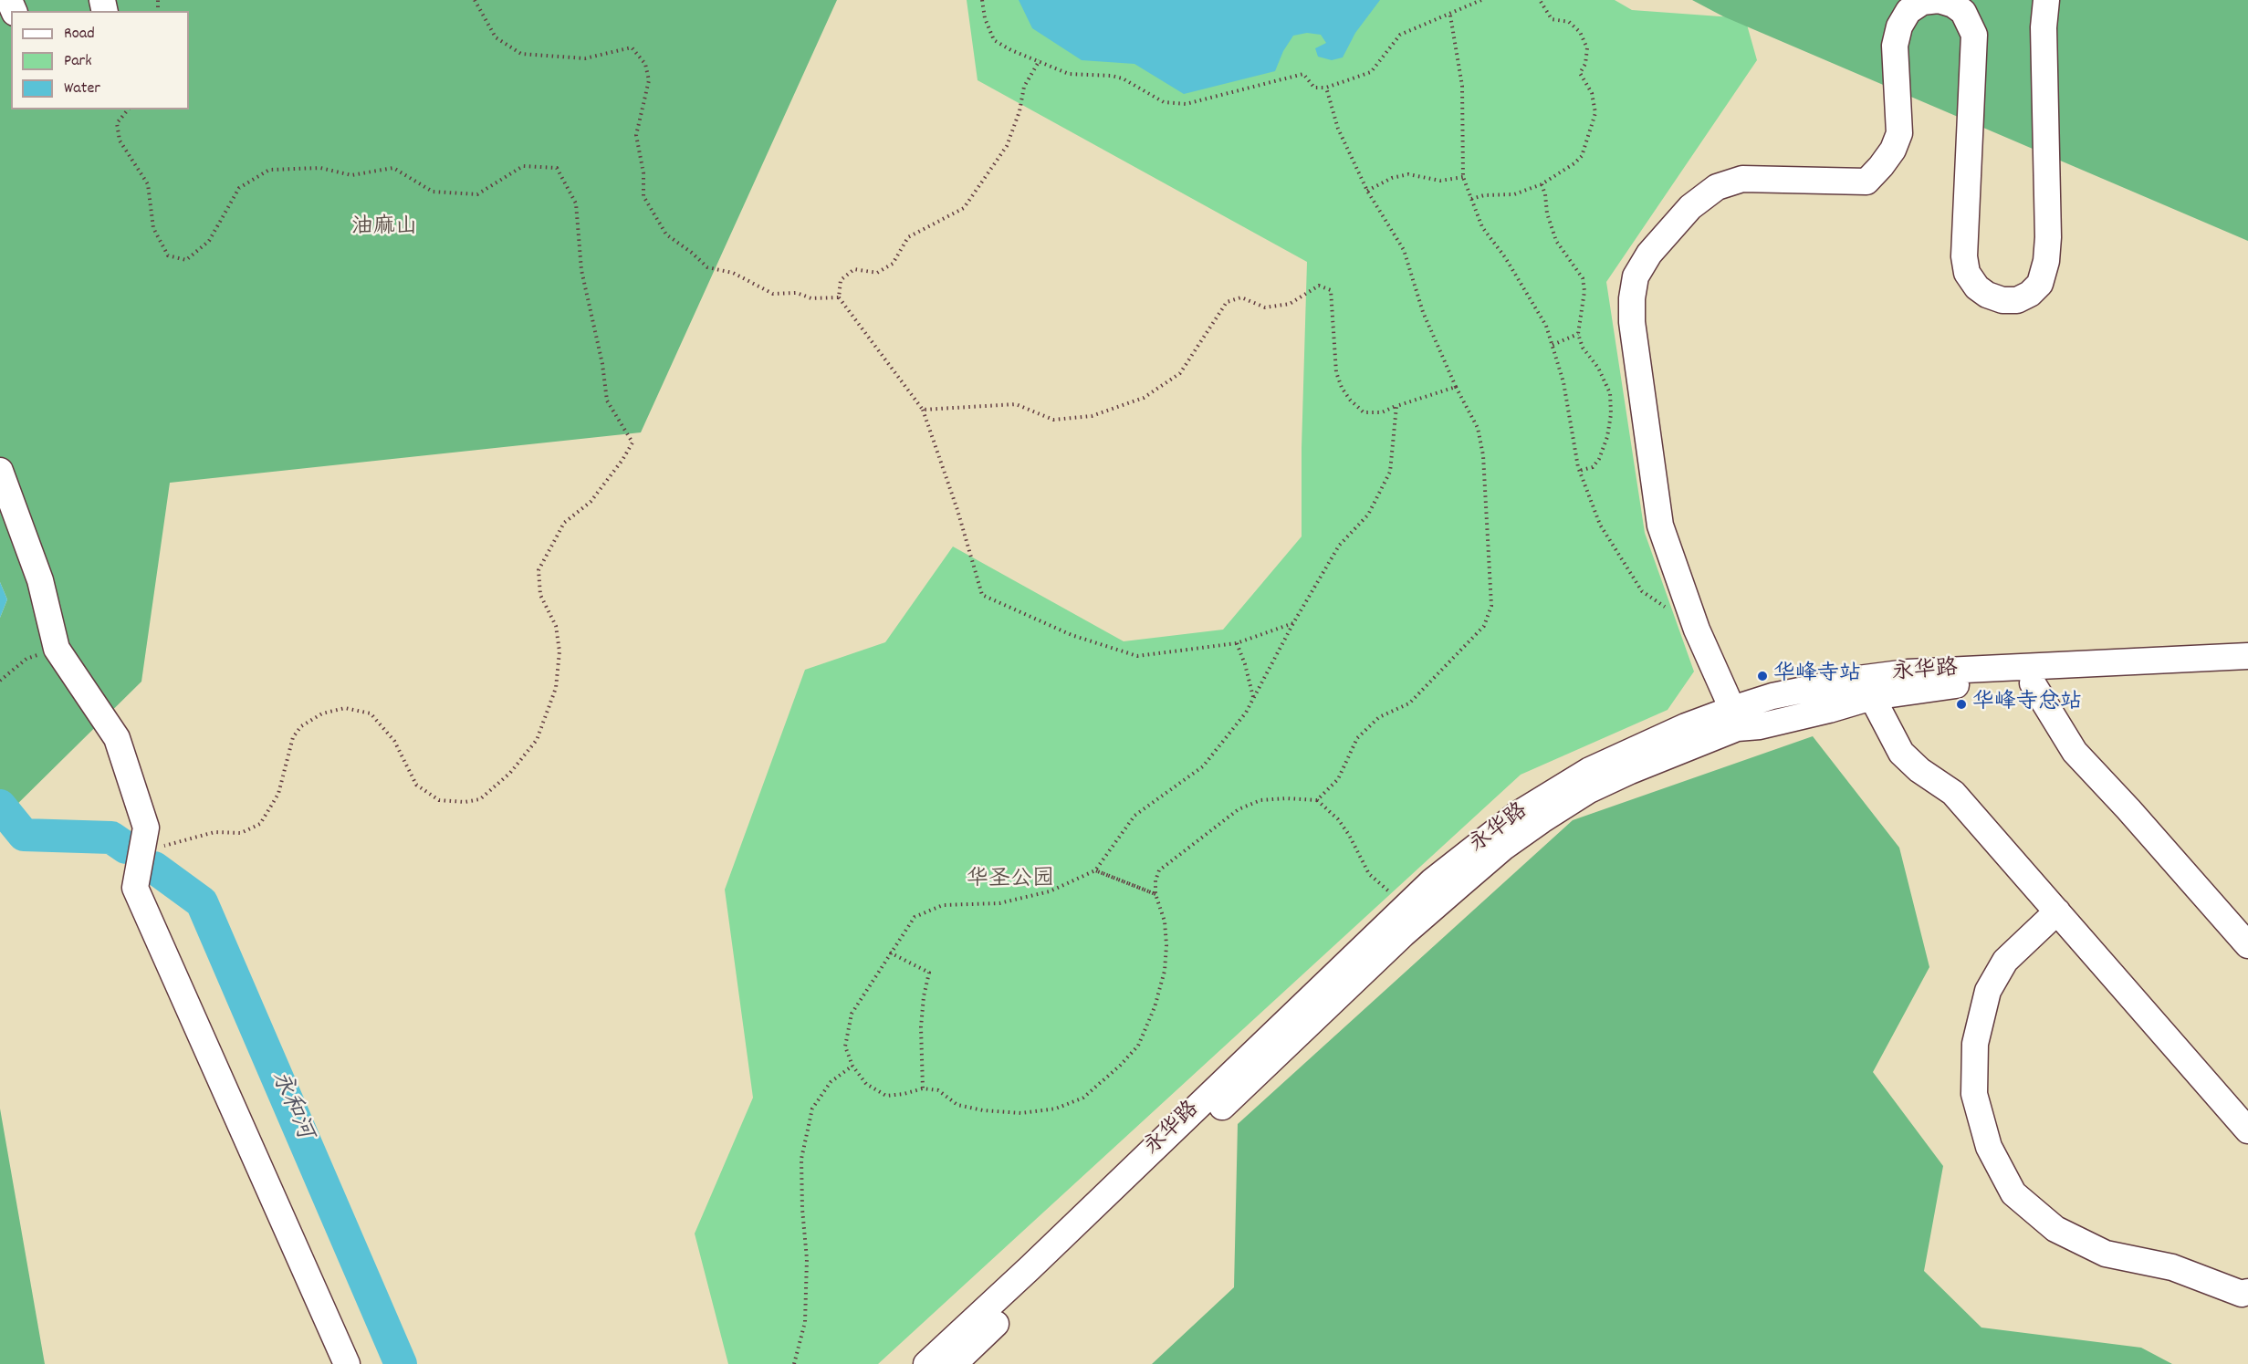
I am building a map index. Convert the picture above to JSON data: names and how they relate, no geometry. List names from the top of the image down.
{
  "streets": {
    "street": ["永华路"]
  },
  "water": ["永和河"],
  "parks": ["油麻山", "华圣公园"],
  "places": ["华峰寺站", "华峰寺总站"],
  "legend": ["Road", "Park", "Water"]
}
